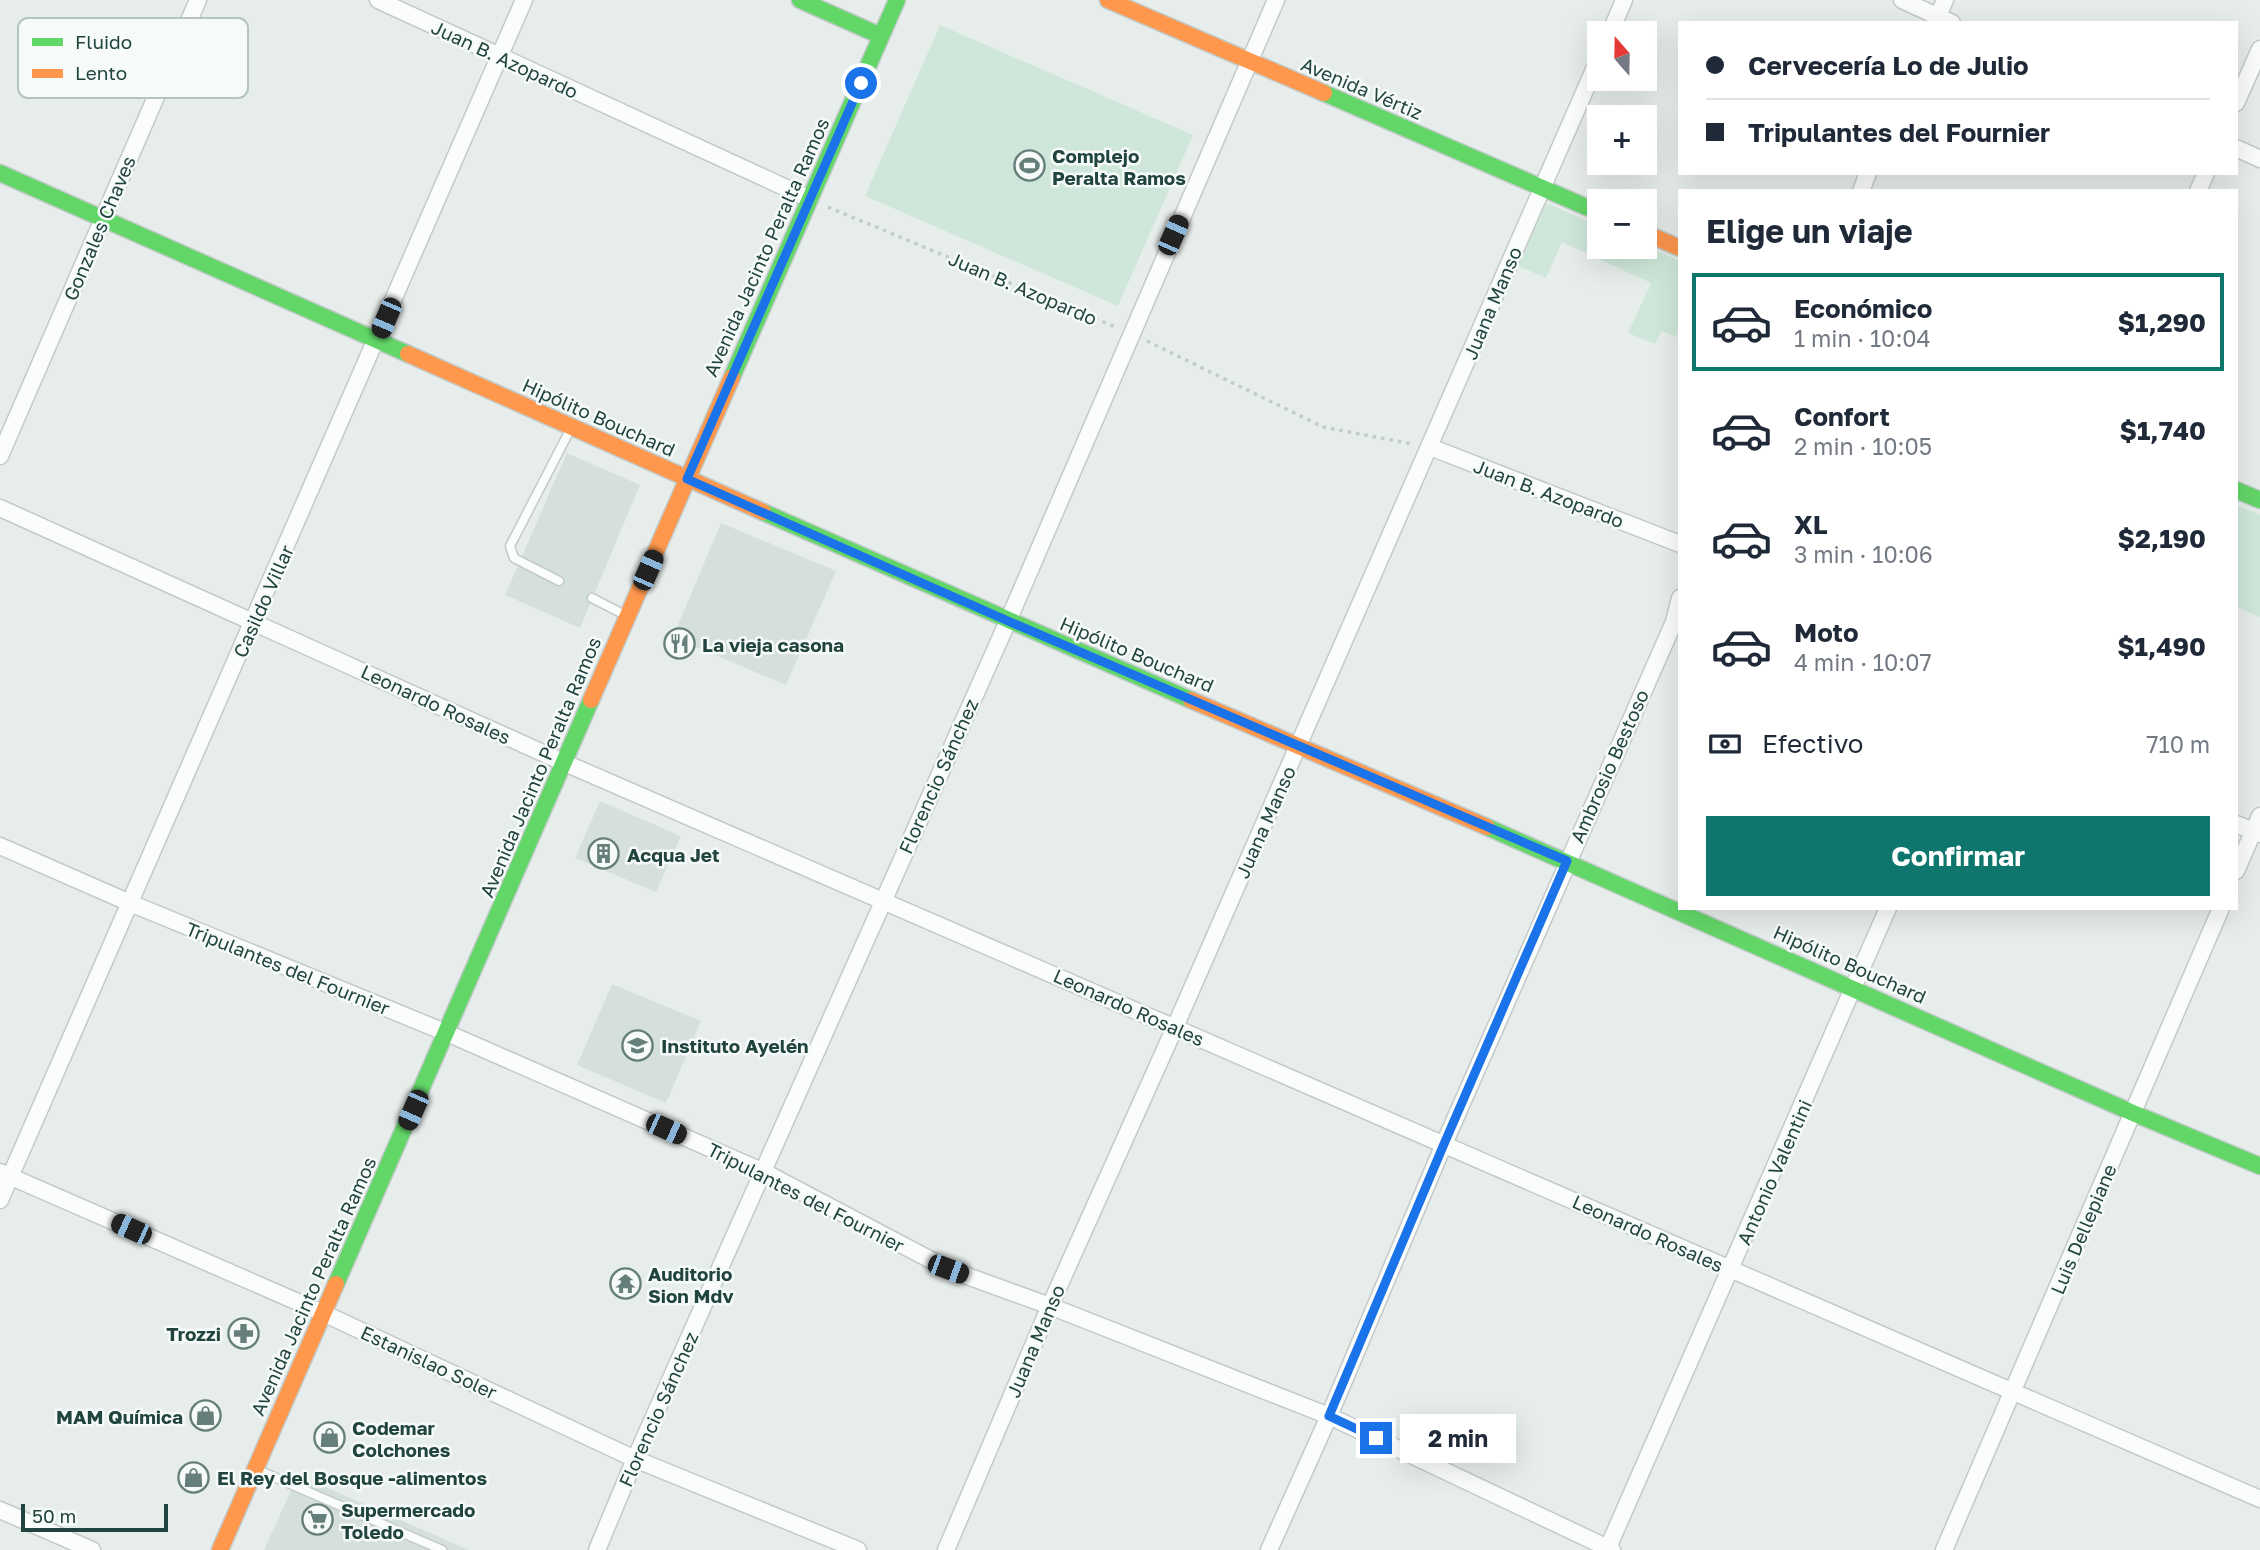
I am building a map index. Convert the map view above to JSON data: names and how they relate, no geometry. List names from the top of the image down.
{
  "streets": {
    "street": [
      "Juan B. Azopardo",
      "Avenida Vértiz",
      "Gonzales Chaves",
      "Avenida Jacinto Peralta Ramos",
      "Juana Manso",
      "Hipólito Bouchard",
      "Casildo Villar",
      "Leonardo Rosales",
      "Ambrosio Bestoso",
      "Florencio Sánchez",
      "Tripulantes del Fournier",
      "Antonio Valentini",
      "Luis Dellepiane",
      "Estanislao Soler"
    ]
  },
  "crossings": [
    ["Juan B. Azopardo", "Avenida Jacinto Peralta Ramos"],
    ["Juan B. Azopardo", "Juana Manso"],
    ["Juan B. Azopardo", "Casildo Villar"],
    ["Juan B. Azopardo", "Florencio Sánchez"],
    ["Avenida Vértiz", "Juana Manso"],
    ["Avenida Vértiz", "Florencio Sánchez"],
    ["Gonzales Chaves", "Hipólito Bouchard"],
    ["Avenida Jacinto Peralta Ramos", "Hipólito Bouchard"],
    ["Avenida Jacinto Peralta Ramos", "Leonardo Rosales"],
    ["Avenida Jacinto Peralta Ramos", "Tripulantes del Fournier"],
    ["Avenida Jacinto Peralta Ramos", "Estanislao Soler"],
    ["Juana Manso", "Hipólito Bouchard"],
    ["Juana Manso", "Leonardo Rosales"],
    ["Juana Manso", "Tripulantes del Fournier"],
    ["Hipólito Bouchard", "Casildo Villar"],
    ["Hipólito Bouchard", "Ambrosio Bestoso"],
    ["Hipólito Bouchard", "Florencio Sánchez"],
    ["Hipólito Bouchard", "Antonio Valentini"],
    ["Hipólito Bouchard", "Luis Dellepiane"],
    ["Casildo Villar", "Leonardo Rosales"],
    ["Casildo Villar", "Tripulantes del Fournier"],
    ["Casildo Villar", "Estanislao Soler"],
    ["Leonardo Rosales", "Ambrosio Bestoso"],
    ["Leonardo Rosales", "Florencio Sánchez"],
    ["Leonardo Rosales", "Antonio Valentini"],
    ["Leonardo Rosales", "Luis Dellepiane"],
    ["Ambrosio Bestoso", "Tripulantes del Fournier"],
    ["Florencio Sánchez", "Tripulantes del Fournier"],
    ["Florencio Sánchez", "Estanislao Soler"],
    ["Tripulantes del Fournier", "Antonio Valentini"]
  ],
  "places": {
    "sports": ["Complejo Peralta Ramos"],
    "restaurant": ["La vieja casona"],
    "building": ["Acqua Jet"],
    "school or university": ["Instituto Ayelén"],
    "temple": ["Auditorio Sion Mdv"],
    "pharmacy": ["Trozzi"],
    "shop": ["MAM Química", "Codemar Colchones", "El Rey del Bosque -alimentos"],
    "supermarket": ["Supermercado Toledo"]
  },
  "legend": ["Fluido", "Lento"],
  "scale_bar": "50 m",
  "north": "top",
  "page": {
    "map_buttons": ["+", "−"],
    "banner": ["Cervecería Lo de Julio", "Tripulantes del Fournier"],
    "heading": "Elige un viaje",
    "list": [
      {
        "name": "Económico",
        "note": "1 min · 10:04",
        "value": "$1,290"
      },
      {
        "name": "Confort",
        "note": "2 min · 10:05",
        "value": "$1,740"
      },
      {
        "name": "XL",
        "note": "3 min · 10:06",
        "value": "$2,190"
      },
      {
        "name": "Moto",
        "note": "4 min · 10:07",
        "value": "$1,490"
      }
    ],
    "pay": ["Efectivo", "710 m"],
    "buttons": "Confirmar",
    "bubble": "2 min",
    "scale": "50 m"
  }
}
